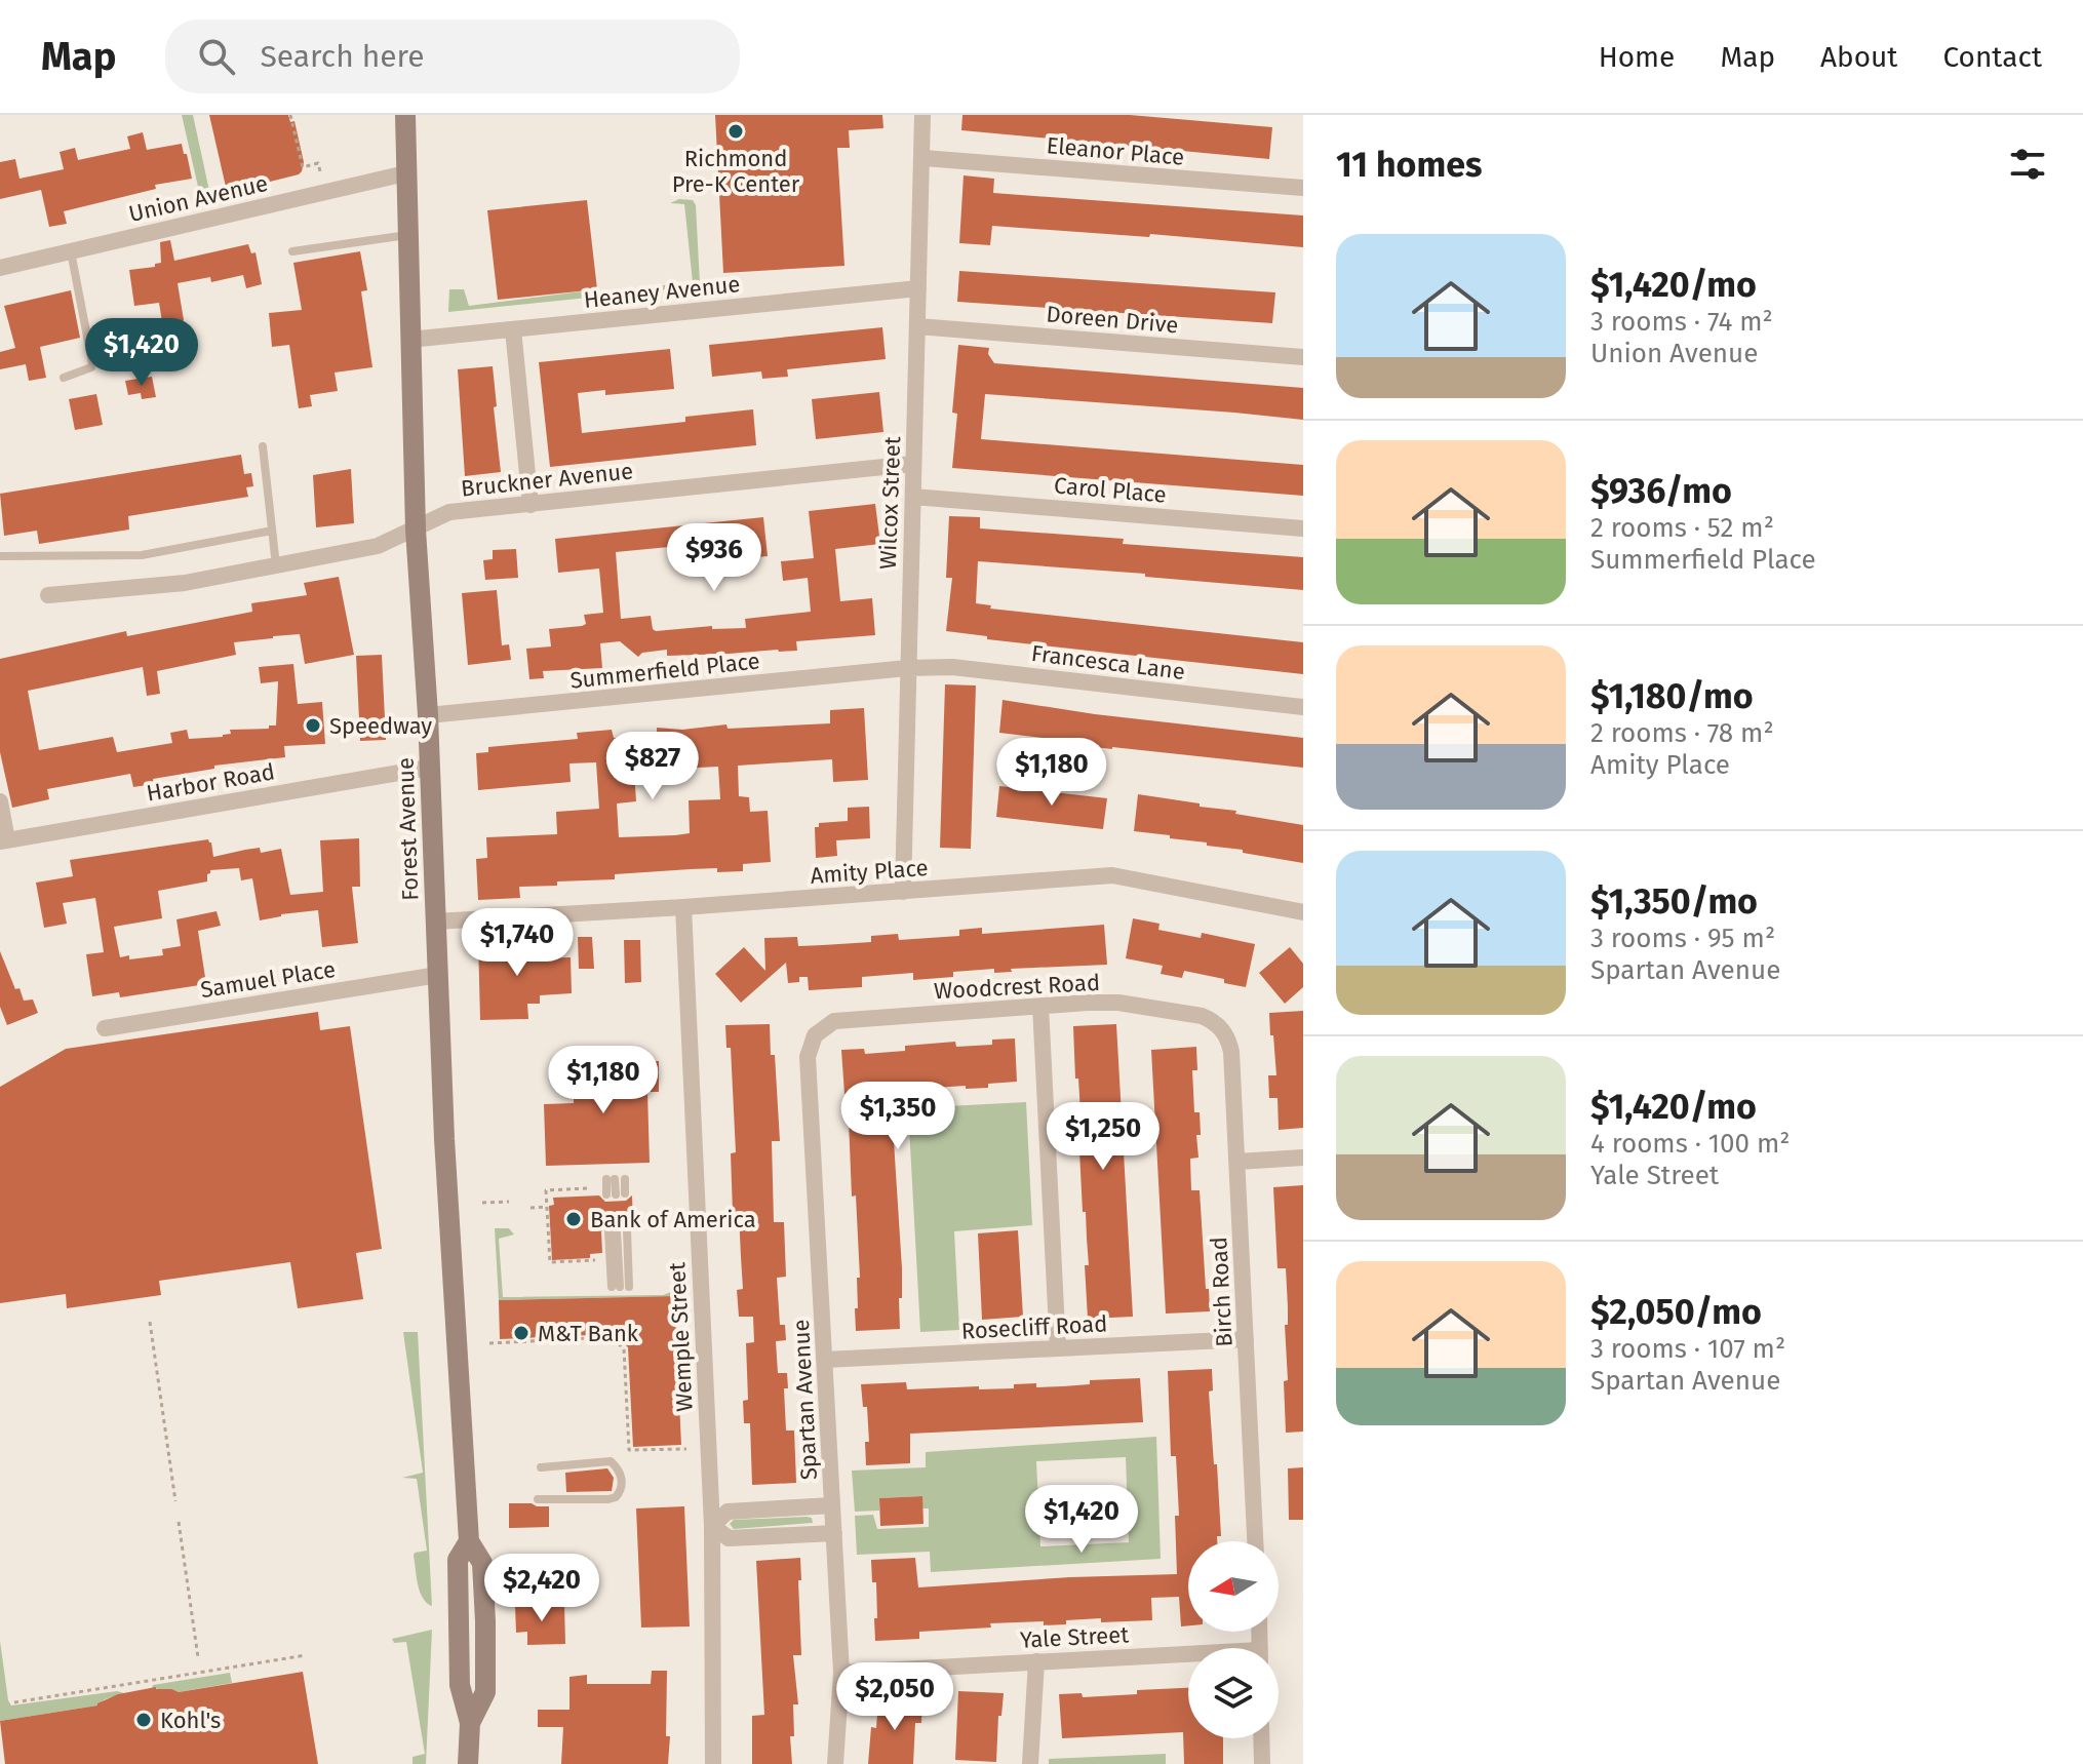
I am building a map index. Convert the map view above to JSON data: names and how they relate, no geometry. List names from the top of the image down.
{
  "streets": {
    "main road": ["Forest Avenue"],
    "street": [
      "Eleanor Place",
      "Union Avenue",
      "Heaney Avenue",
      "Doreen Drive",
      "Bruckner Avenue",
      "Carol Place",
      "Wilcox Street",
      "Francesca Lane",
      "Summerfield Place",
      "Harbor Road",
      "Amity Place",
      "Samuel Place",
      "Woodcrest Road",
      "Birch Road",
      "Rosecliff Road",
      "Wemple Street",
      "Spartan Avenue",
      "Yale Street"
    ]
  },
  "crossings": [
    ["Eleanor Place", "Wilcox Street"],
    ["Union Avenue", "Forest Avenue"],
    ["Heaney Avenue", "Wilcox Street"],
    ["Heaney Avenue", "Forest Avenue"],
    ["Doreen Drive", "Wilcox Street"],
    ["Bruckner Avenue", "Wilcox Street"],
    ["Bruckner Avenue", "Forest Avenue"],
    ["Carol Place", "Wilcox Street"],
    ["Wilcox Street", "Francesca Lane"],
    ["Wilcox Street", "Summerfield Place"],
    ["Wilcox Street", "Amity Place"],
    ["Francesca Lane", "Summerfield Place"],
    ["Summerfield Place", "Forest Avenue"],
    ["Harbor Road", "Forest Avenue"],
    ["Forest Avenue", "Amity Place"],
    ["Forest Avenue", "Samuel Place"],
    ["Amity Place", "Wemple Street"],
    ["Woodcrest Road", "Birch Road"],
    ["Woodcrest Road", "Spartan Avenue"],
    ["Birch Road", "Rosecliff Road"],
    ["Rosecliff Road", "Spartan Avenue"],
    ["Spartan Avenue", "Yale Street"]
  ],
  "places": [
    "Richmond Pre-K Center",
    "Speedway",
    "Bank of America",
    "M&T Bank",
    "Kohl's"
  ],
  "north": "left",
  "page": {
    "header": "Map",
    "search": "Search here",
    "nav": [
      "Home",
      "Map",
      "About",
      "Contact"
    ],
    "heading": "11 homes",
    "list": [
      {
        "name": "$1,420/mo",
        "note": "3 rooms · 74 m² · Union Avenue"
      },
      {
        "name": "$936/mo",
        "note": "2 rooms · 52 m² · Summerfield Place"
      },
      {
        "name": "$1,180/mo",
        "note": "2 rooms · 78 m² · Amity Place"
      },
      {
        "name": "$1,350/mo",
        "note": "3 rooms · 95 m² · Spartan Avenue"
      },
      {
        "name": "$1,420/mo",
        "note": "4 rooms · 100 m² · Yale Street"
      },
      {
        "name": "$2,050/mo",
        "note": "3 rooms · 107 m² · Spartan Avenue"
      }
    ],
    "price": [
      "$1,420",
      "$936",
      "$827",
      "$1,180",
      "$1,740",
      "$1,180",
      "$1,350",
      "$1,250",
      "$1,420",
      "$2,420",
      "$2,050"
    ]
  }
}
